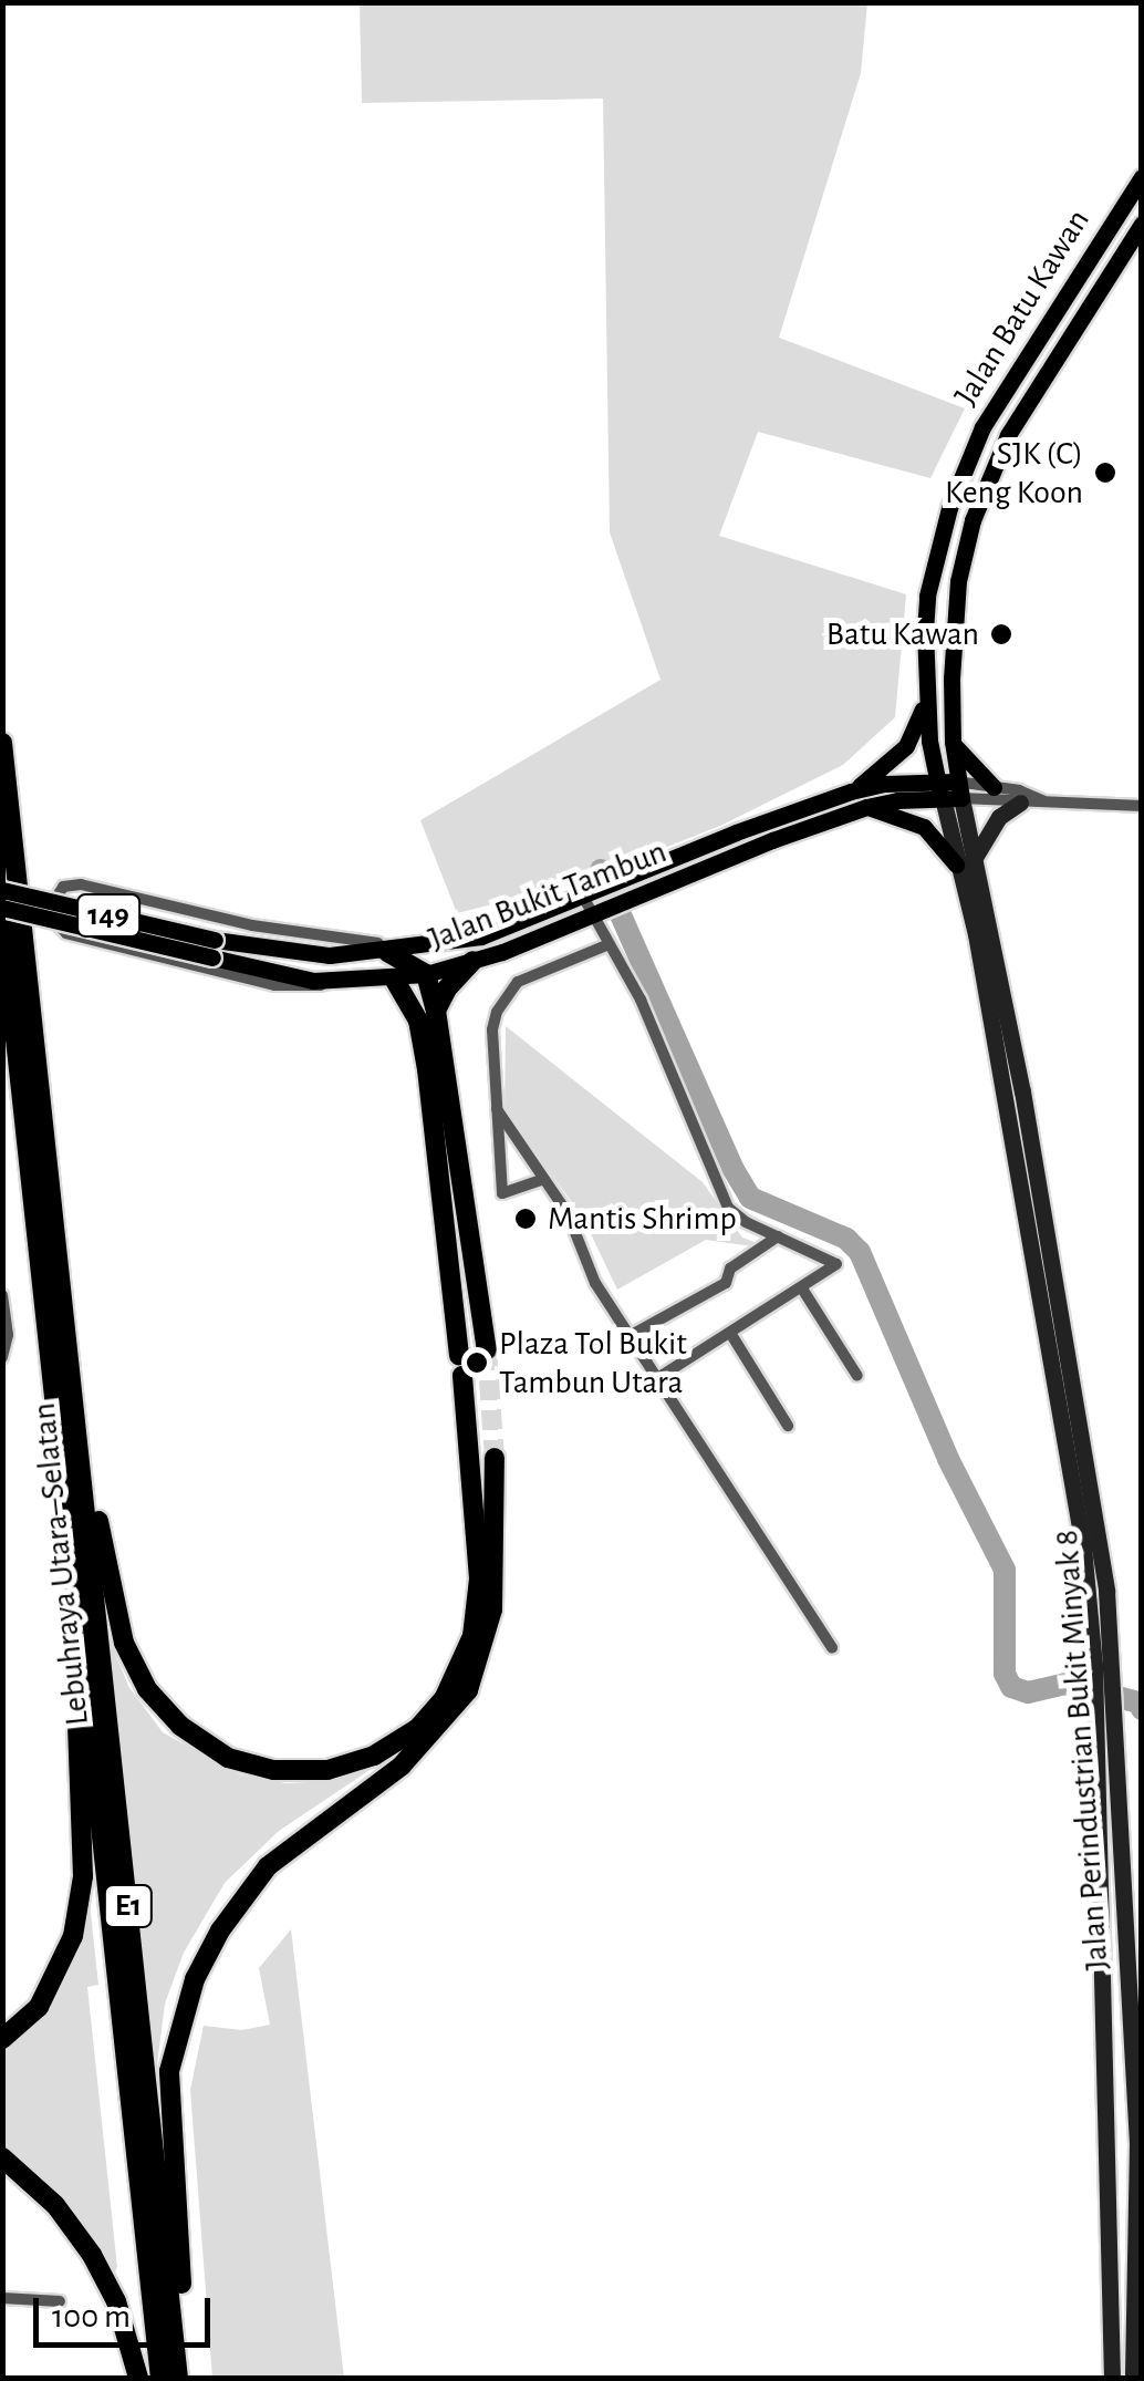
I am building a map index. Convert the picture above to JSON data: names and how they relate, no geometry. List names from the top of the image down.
{
  "streets": {
    "highway": ["Lebuhraya Utara–Selatan", "E1"],
    "main road": ["Jalan Batu Kawan", "Jalan Bukit Tambun", "149"],
    "street": ["Jalan Perindustrian Bukit Minyak 8"]
  },
  "crossings": [
    ["Jalan Batu Kawan", "Jalan Bukit Tambun"],
    ["Jalan Batu Kawan", "Jalan Perindustrian Bukit Minyak 8"],
    ["Jalan Bukit Tambun", "Lebuhraya Utara–Selatan"],
    ["Jalan Bukit Tambun", "Jalan Perindustrian Bukit Minyak 8"]
  ],
  "places": [
    "SJK (C) Keng Koon",
    "Batu Kawan",
    "Mantis Shrimp",
    "Plaza Tol Bukit Tambun Utara"
  ],
  "scale_bar": "100 m"
}
